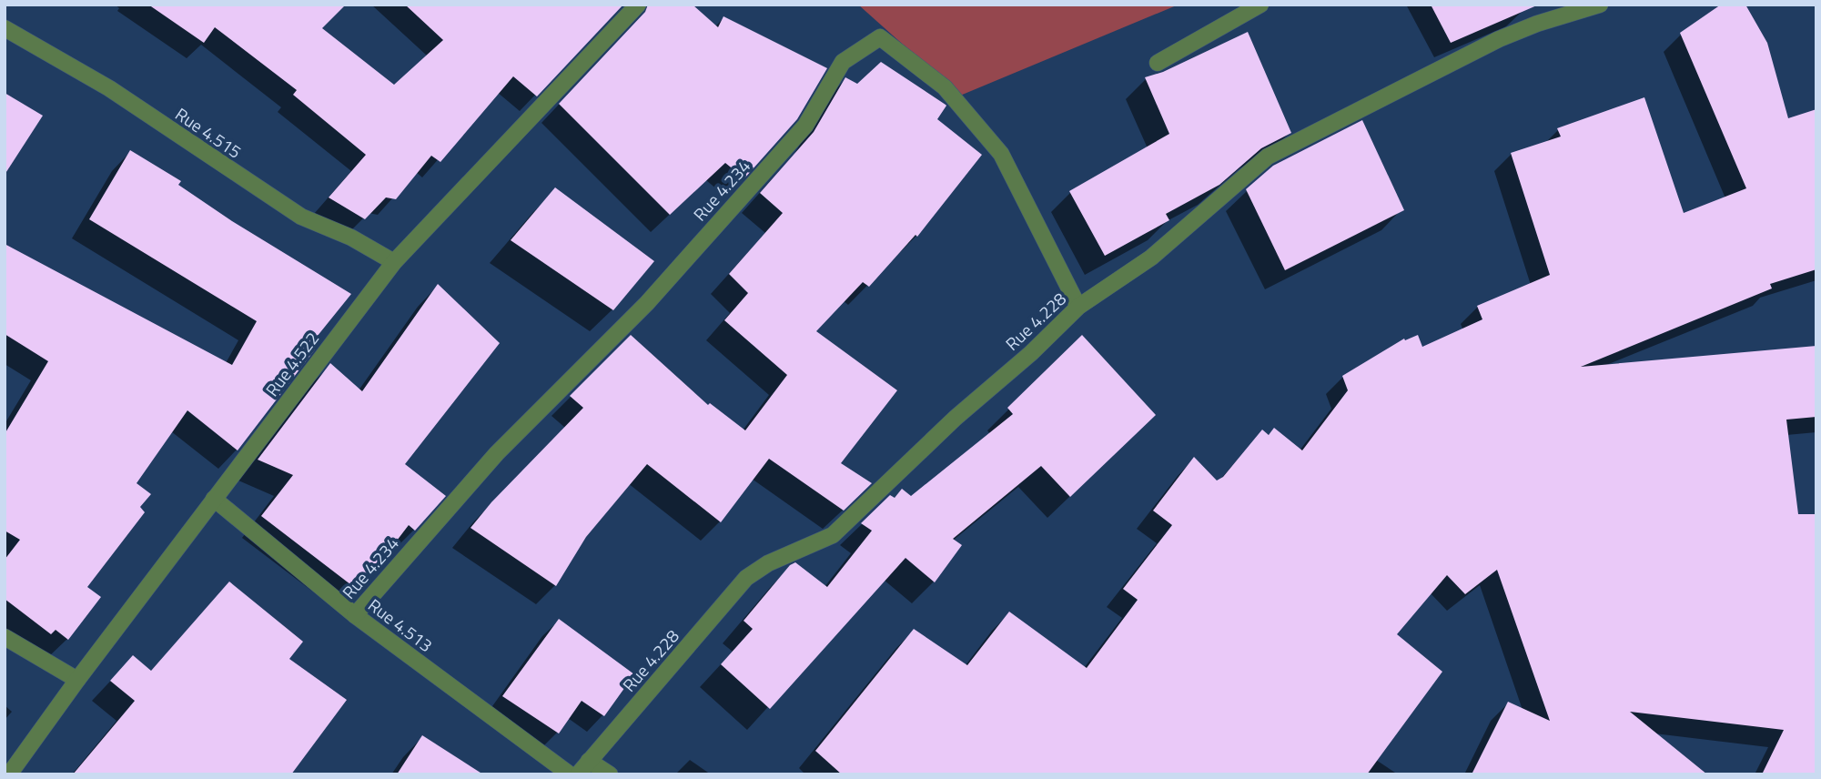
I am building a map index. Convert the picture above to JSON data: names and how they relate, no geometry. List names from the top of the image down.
{
  "streets": {
    "street": [
      "Rue 4.515",
      "Rue 4.234",
      "Rue 4.228",
      "Rue 4.522",
      "Rue 4.513"
    ]
  },
  "crossings": [
    ["Rue 4.515", "Rue 4.522"],
    ["Rue 4.234", "Rue 4.228"],
    ["Rue 4.234", "Rue 4.513"],
    ["Rue 4.522", "Rue 4.513"]
  ]
}
